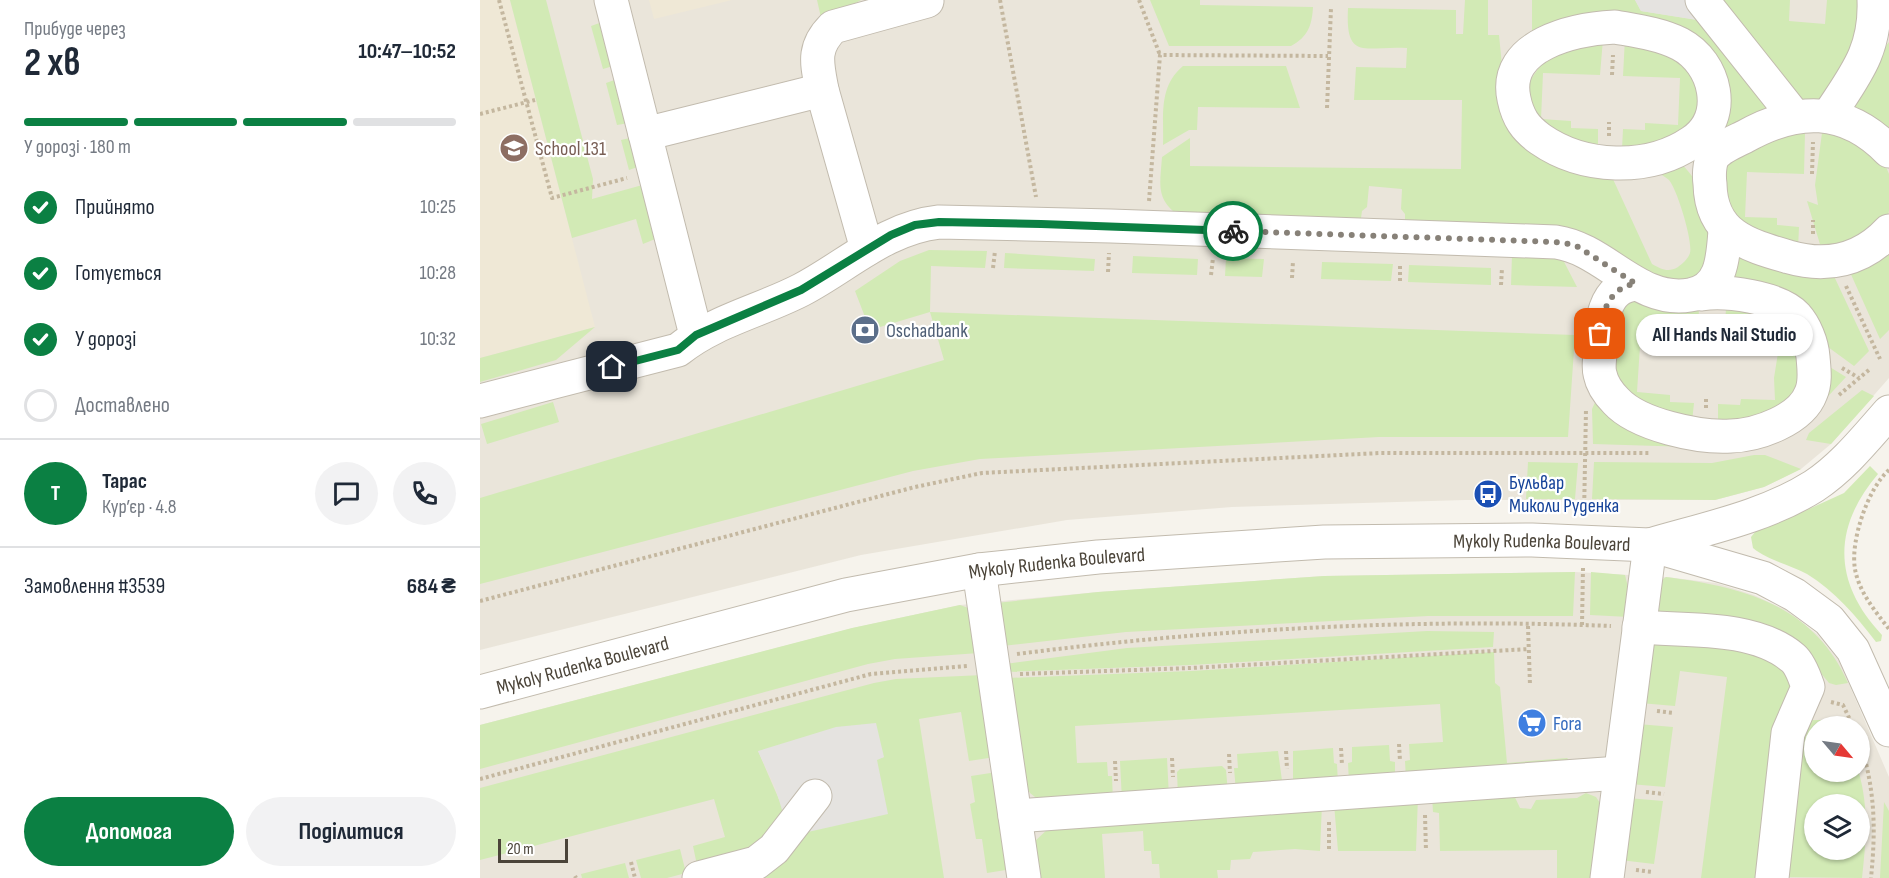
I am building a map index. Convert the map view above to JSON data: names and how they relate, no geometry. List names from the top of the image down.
{
  "streets": {
    "street": ["Mykoly Rudenka Boulevard"]
  },
  "places": {
    "school or university": ["School 131"],
    "bank": ["Oschadbank"],
    "other": ["All Hands Nail Studio"],
    "bus stop": ["Бульвар Миколи Руденка"],
    "supermarket": ["Fora"]
  },
  "scale_bar": "20 m",
  "north": "bottom right",
  "page": {
    "heading": ["2 хв", "Прибуде через", "10:47–10:52"],
    "panel": [
      "Тарас",
      "Кур’єр · 4.8",
      "Замовлення #3539",
      "684 ₴"
    ],
    "bar": "У дорозі · 180 m",
    "list": [
      ["Прийнято", "10:25"],
      ["Готується", "10:28"],
      ["У дорозі", "10:32"],
      "Доставлено"
    ],
    "bubble": "All Hands Nail Studio",
    "round": "Т",
    "buttons": ["Допомога", "Поділитися"],
    "scale": "20 m"
  }
}
